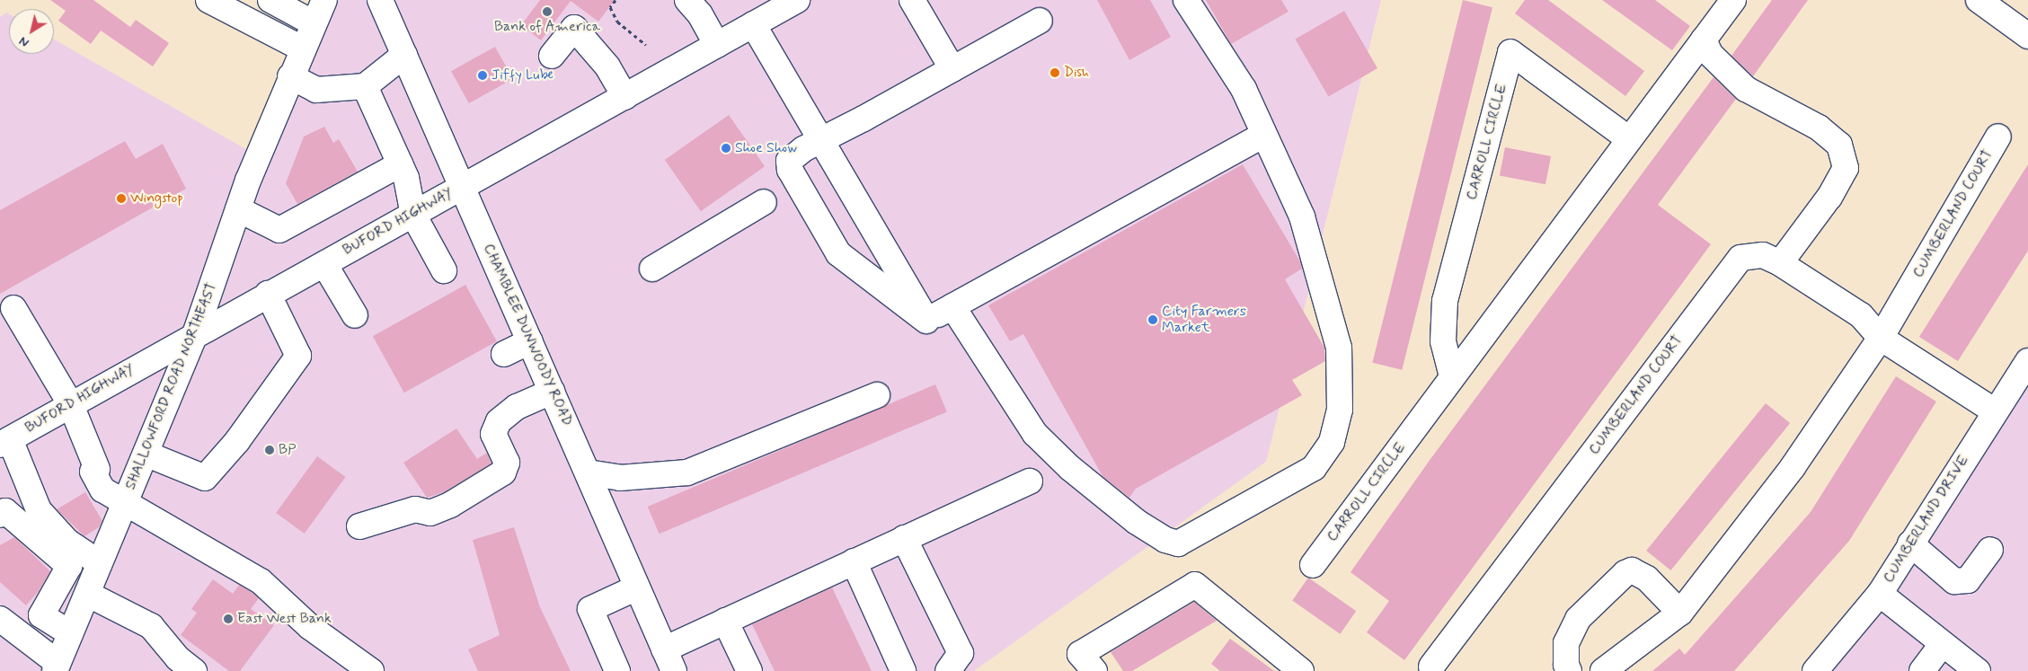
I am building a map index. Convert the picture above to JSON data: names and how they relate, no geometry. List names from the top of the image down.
{
  "streets": {
    "street": [
      "CARROLL CIRCLE",
      "CUMBERLAND COURT",
      "BUFORD HIGHWAY",
      "CHAMBLEE DUNWOODY ROAD",
      "SHALLOWFORD ROAD NORTHEAST",
      "CUMBERLAND DRIVE"
    ]
  },
  "crossings": [
    ["CUMBERLAND COURT", "CUMBERLAND DRIVE"],
    ["BUFORD HIGHWAY", "CHAMBLEE DUNWOODY ROAD"],
    ["BUFORD HIGHWAY", "SHALLOWFORD ROAD NORTHEAST"]
  ],
  "places": [
    "Bank of America",
    "Dish",
    "Jiffy Lube",
    "Shoe Show",
    "Wingstop",
    "City Farmers Market",
    "BP",
    "East West Bank"
  ],
  "north": "bottom left"
}
